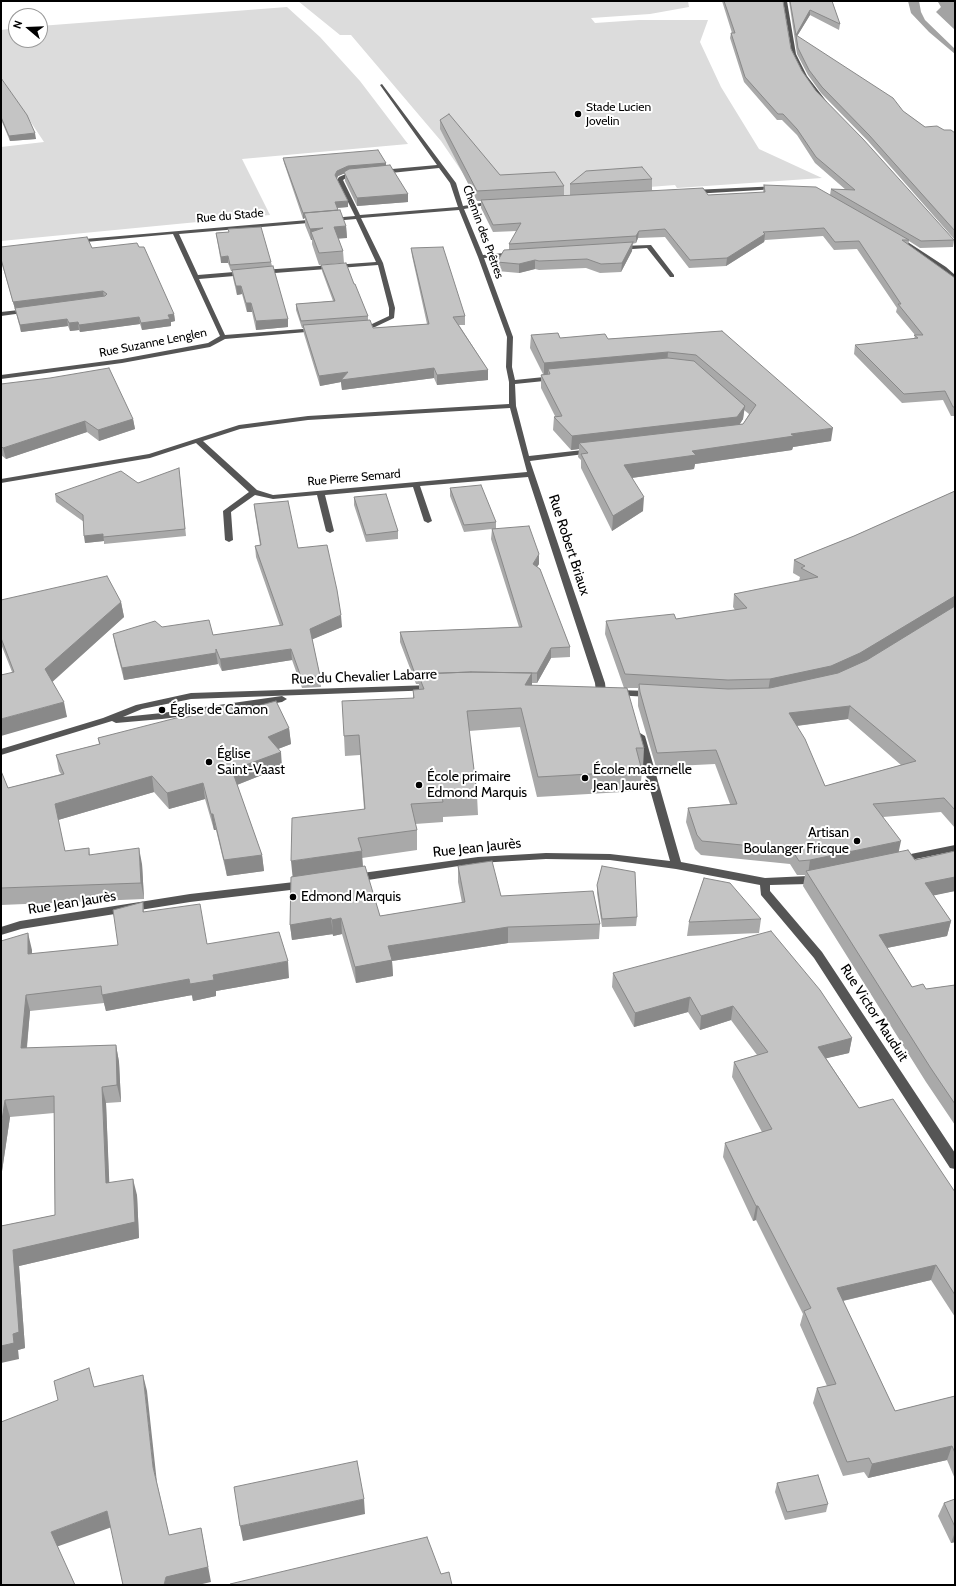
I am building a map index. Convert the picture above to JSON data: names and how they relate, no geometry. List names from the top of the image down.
{
  "streets": {
    "street": [
      "Rue du Stade",
      "Chemin des Prêtres",
      "Rue Suzanne Lenglen",
      "Rue Pierre Semard",
      "Rue Robert Briaux",
      "Rue du Chevalier Labarre",
      "Rue Jean Jaurès",
      "Rue Victor Mauduit"
    ]
  },
  "crossings": [
    ["Rue du Stade", "Chemin des Prêtres"],
    ["Chemin des Prêtres", "Rue Robert Briaux"],
    ["Rue Pierre Semard", "Rue Robert Briaux"],
    ["Rue Jean Jaurès", "Rue Victor Mauduit"]
  ],
  "places": [
    "Stade Lucien Jovelin",
    "Église de Camon",
    "Église Saint-Vaast",
    "École maternelle Jean Jaurès",
    "École primaire Edmond Marquis",
    "Artisan Boulanger Fricque",
    "Edmond Marquis"
  ],
  "north": "left"
}
